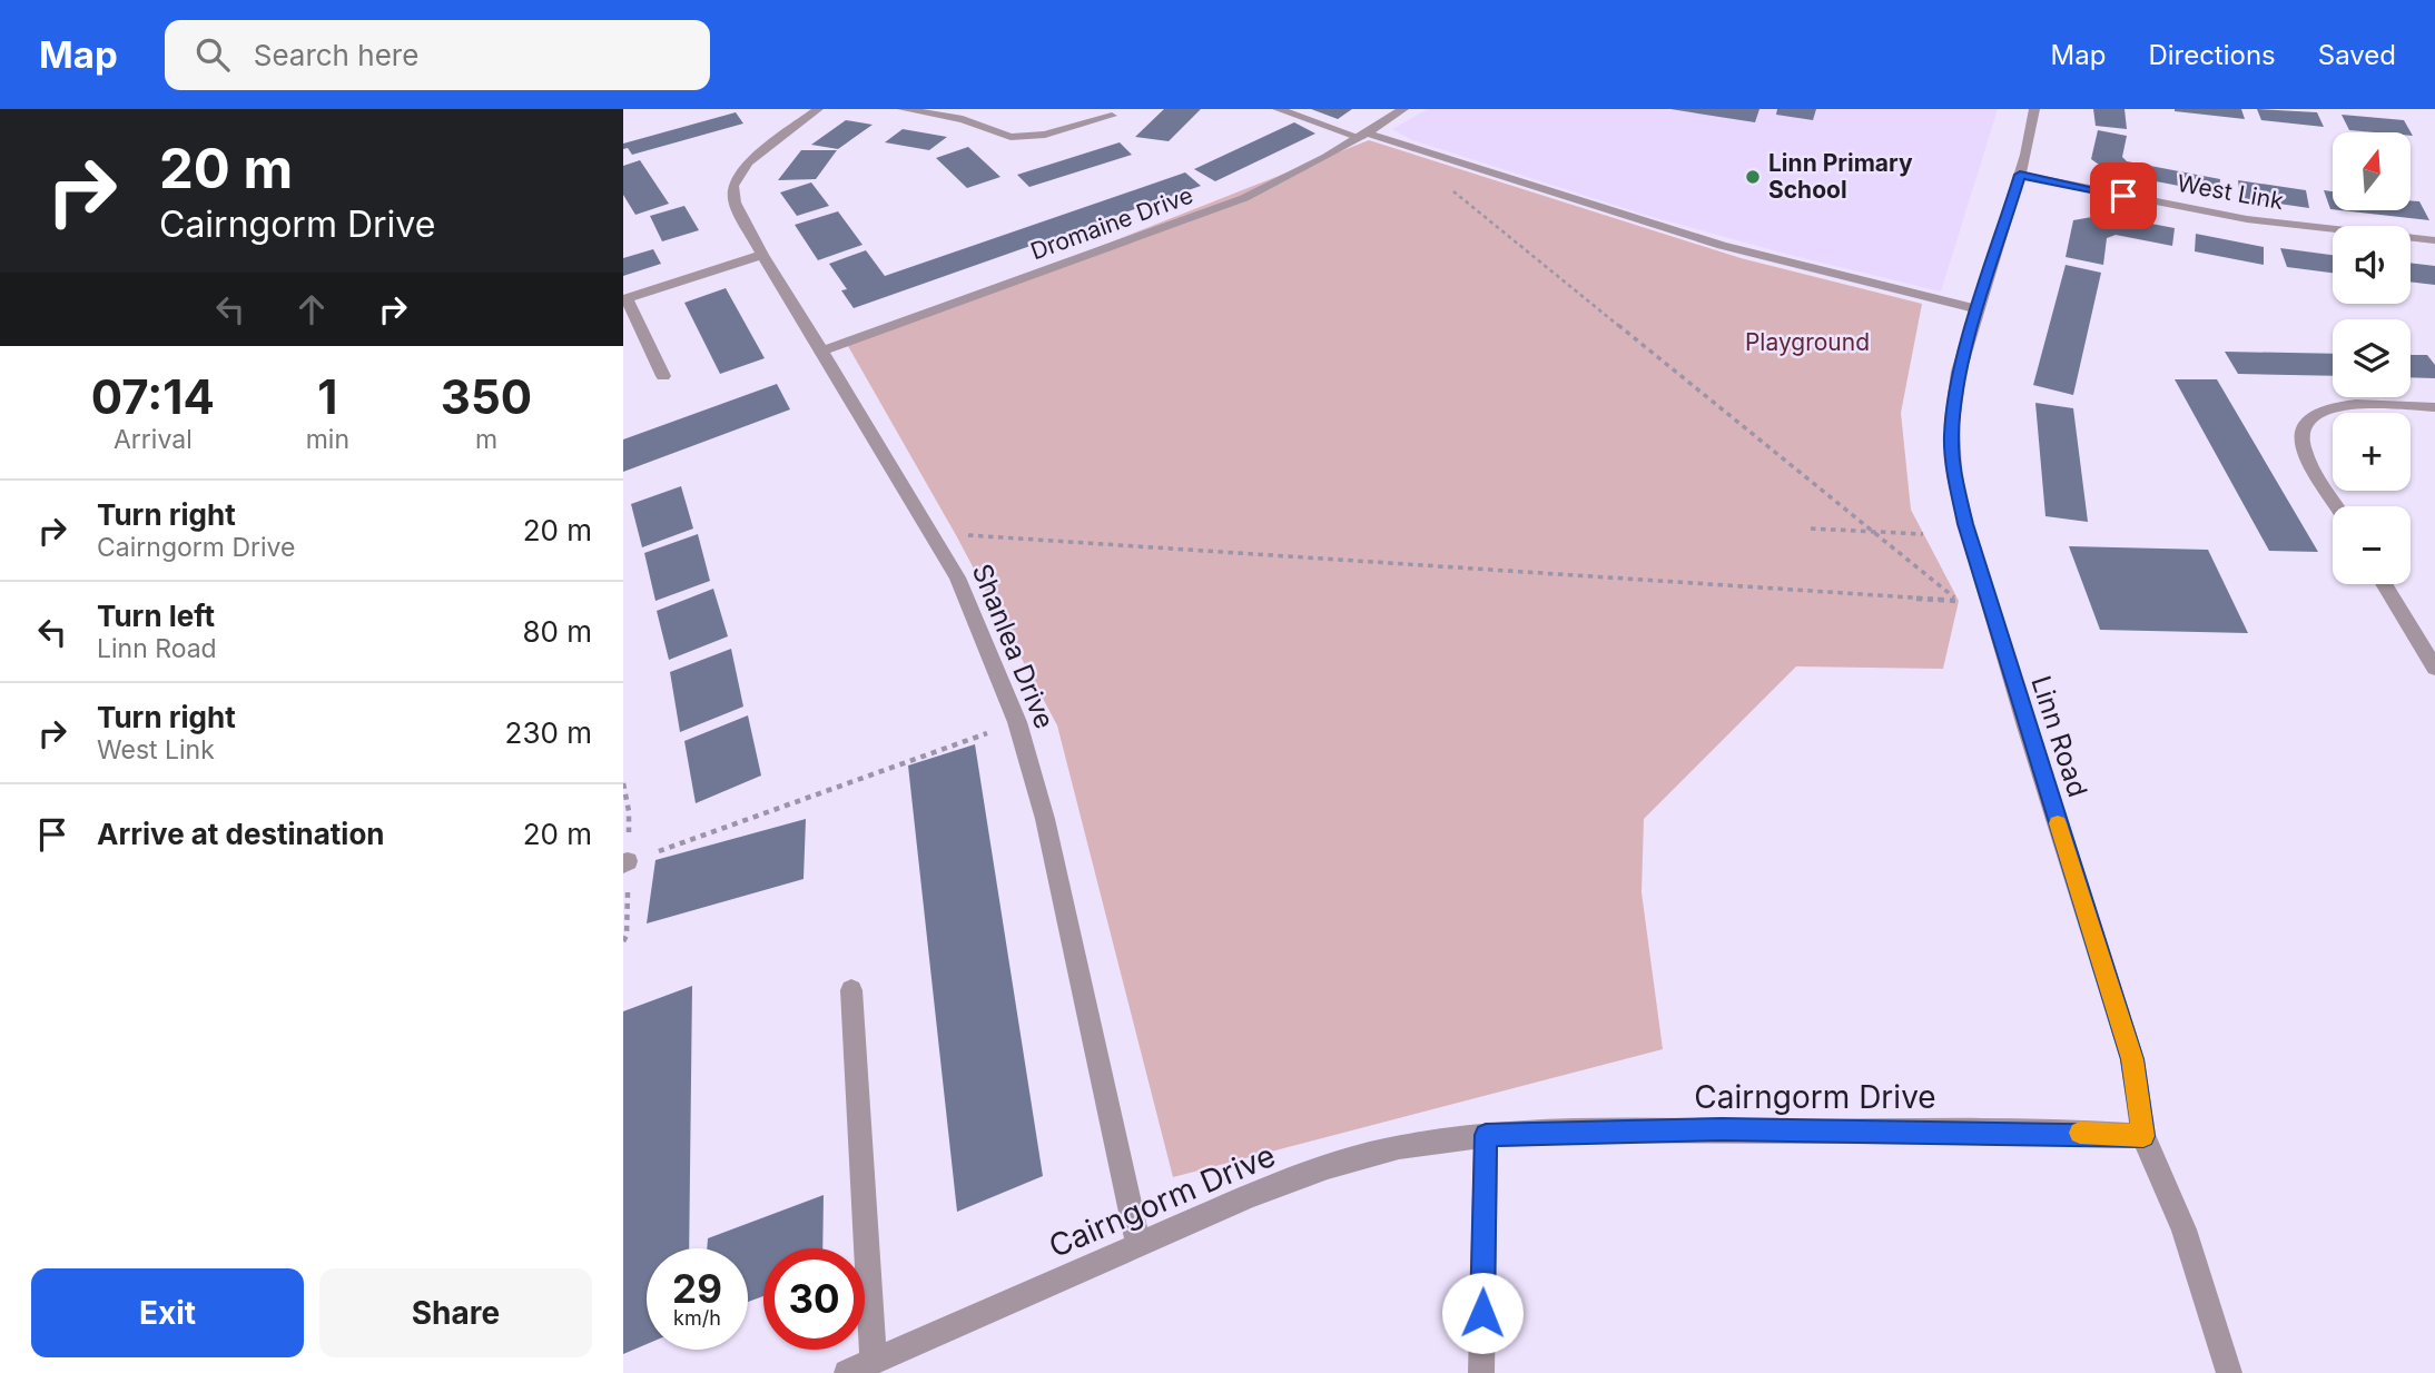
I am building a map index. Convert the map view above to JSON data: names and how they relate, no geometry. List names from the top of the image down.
{
  "streets": {
    "street": [
      "West Link",
      "Dromaine Drive",
      "Shanlea Drive",
      "Linn Road",
      "Cairngorm Drive"
    ]
  },
  "crossings": [
    ["West Link", "Linn Road"],
    ["Dromaine Drive", "Shanlea Drive"],
    ["Shanlea Drive", "Cairngorm Drive"],
    ["Linn Road", "Cairngorm Drive"]
  ],
  "parks": ["Playground"],
  "places": ["Linn Primary School"],
  "north": "top",
  "page": {
    "header": "Map",
    "search": "Search here",
    "nav": ["Map", "Directions", "Saved"],
    "turn": ["20 m", "Cairngorm Drive"],
    "map_buttons": ["+", "−"],
    "eta": [
      "07:14",
      "Arrival",
      "1",
      "min",
      "350",
      "m"
    ],
    "list": [
      {
        "name": "Turn right",
        "note": "Cairngorm Drive",
        "value": "20 m"
      },
      {
        "name": "Turn left",
        "note": "Linn Road",
        "value": "80 m"
      },
      {
        "name": "Turn right",
        "note": "West Link",
        "value": "230 m"
      },
      {
        "name": "Arrive at destination",
        "value": "20 m"
      }
    ],
    "speed": "29 km/h",
    "limit": "30",
    "buttons": ["Exit", "Share"]
  }
}
